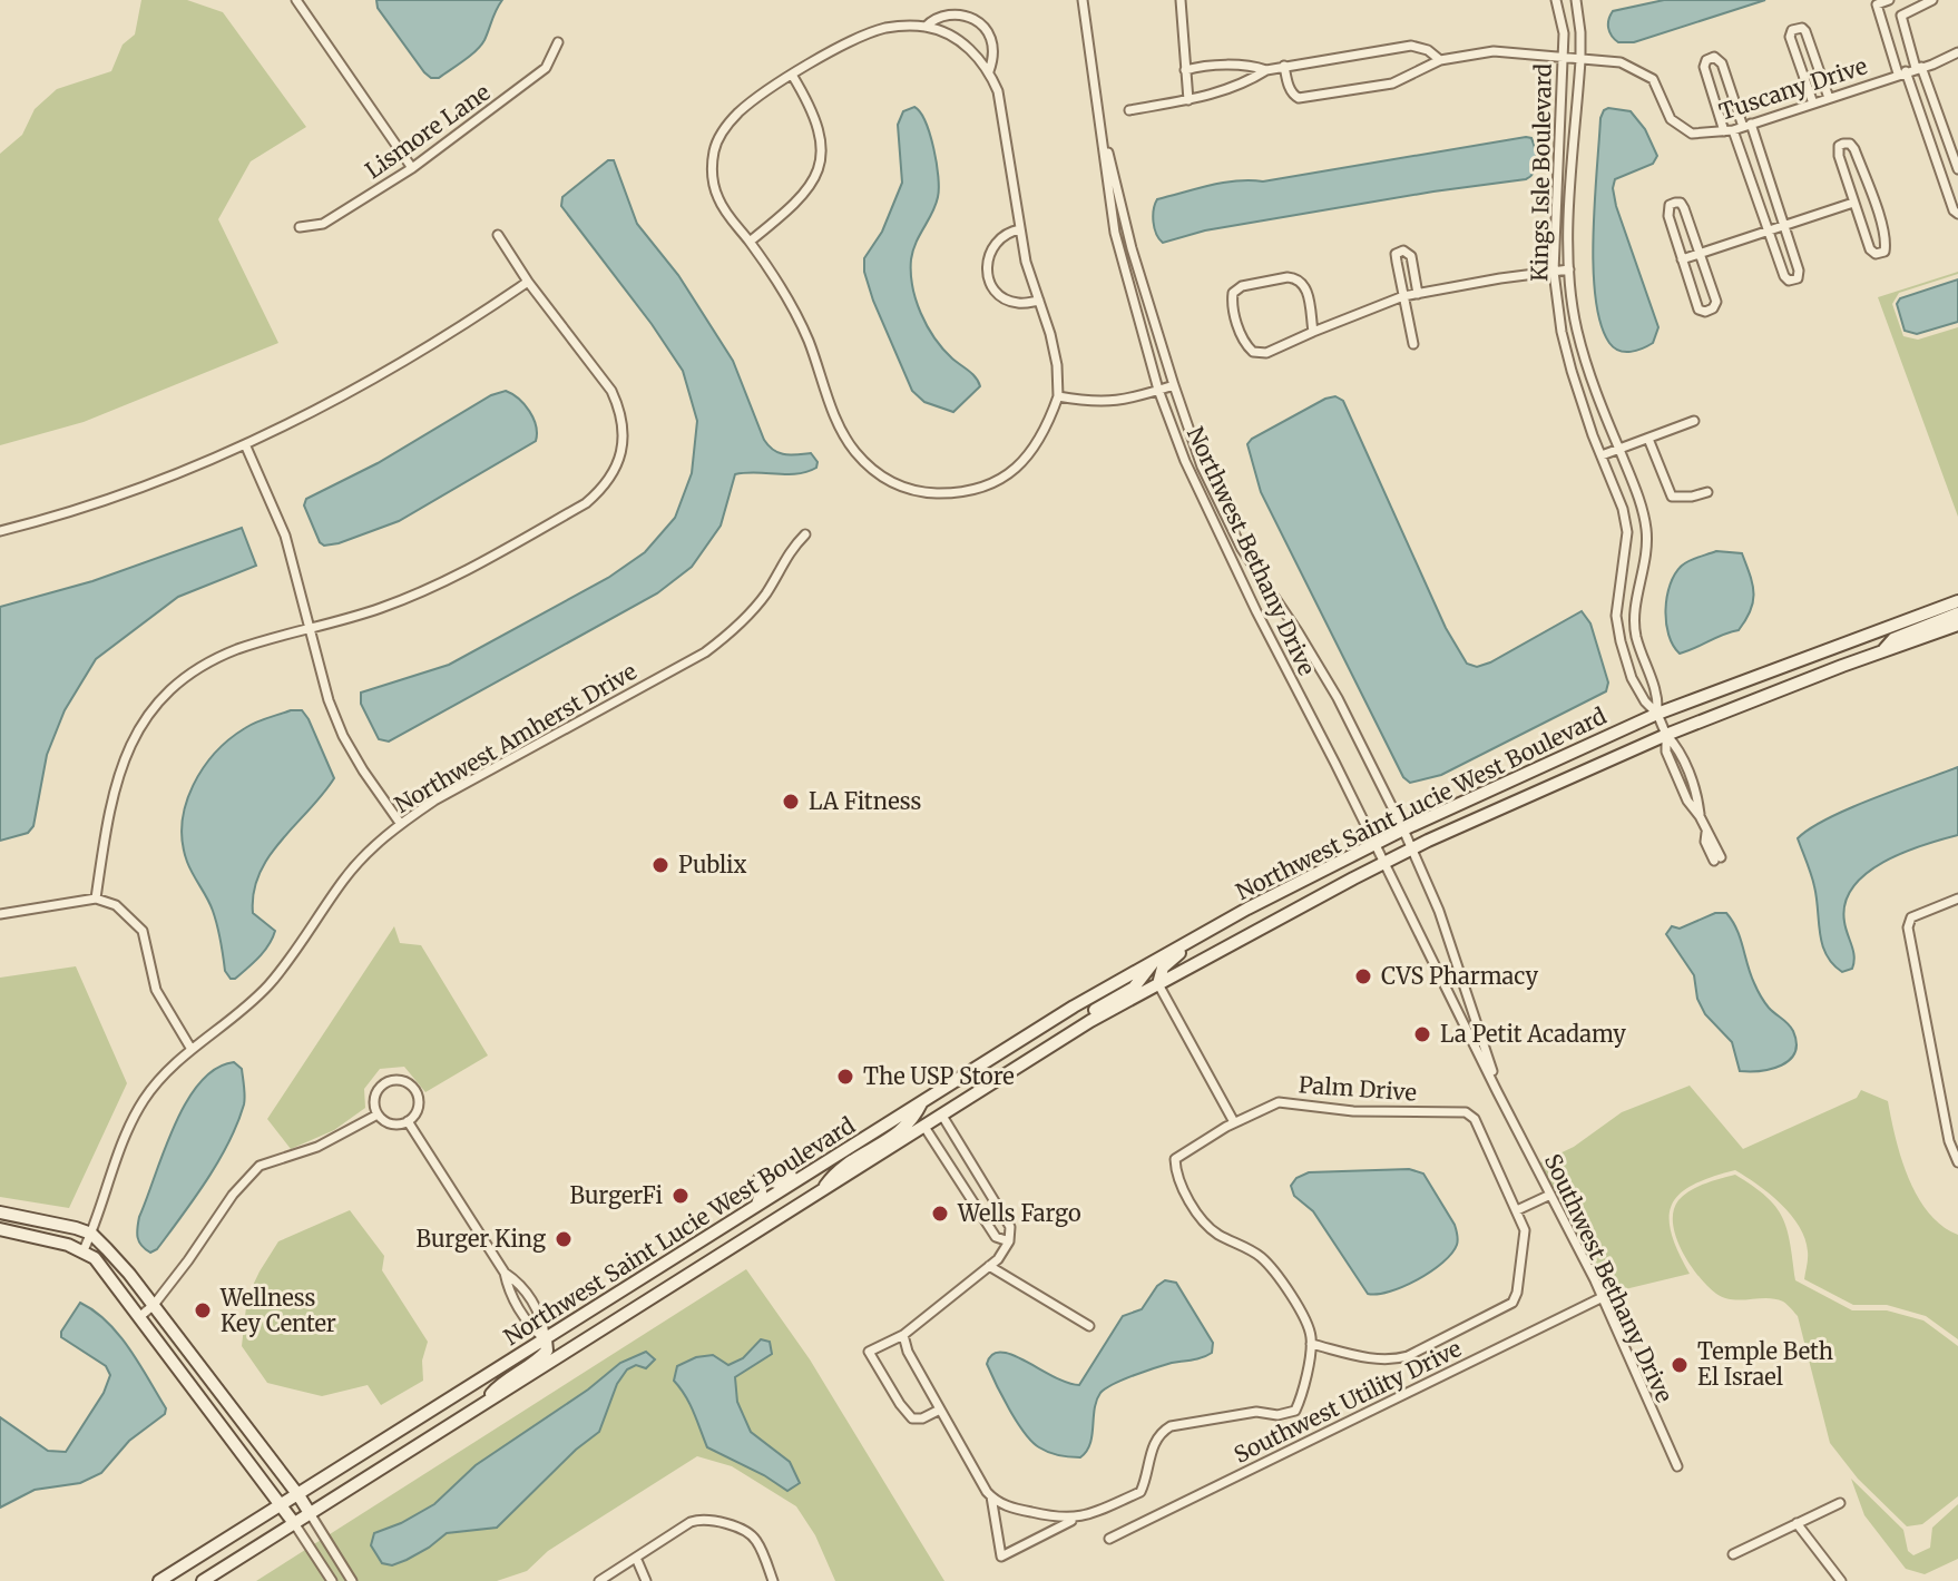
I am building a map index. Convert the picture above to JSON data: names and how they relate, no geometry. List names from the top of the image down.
{
  "streets": {
    "main road": ["Northwest Saint Lucie West Boulevard"],
    "street": [
      "Tuscany Drive",
      "Lismore Lane",
      "Kings Isle Boulevard",
      "Northwest Bethany Drive",
      "Northwest Amherst Drive",
      "Palm Drive",
      "Southwest Bethany Drive",
      "Southwest Utility Drive"
    ]
  },
  "crossings": [
    ["Tuscany Drive", "Kings Isle Boulevard"],
    ["Kings Isle Boulevard", "Northwest Saint Lucie West Boulevard"],
    ["Northwest Bethany Drive", "Northwest Saint Lucie West Boulevard"],
    ["Northwest Bethany Drive", "Southwest Bethany Drive"],
    ["Northwest Saint Lucie West Boulevard", "Southwest Bethany Drive"],
    ["Southwest Bethany Drive", "Southwest Utility Drive"]
  ],
  "places": [
    "LA Fitness",
    "Publix",
    "CVS Pharmacy",
    "La Petit Acadamy",
    "The USP Store",
    "BurgerFi",
    "Wells Fargo",
    "Burger King",
    "Wellness Key Center",
    "Temple Beth El Israel"
  ]
}
